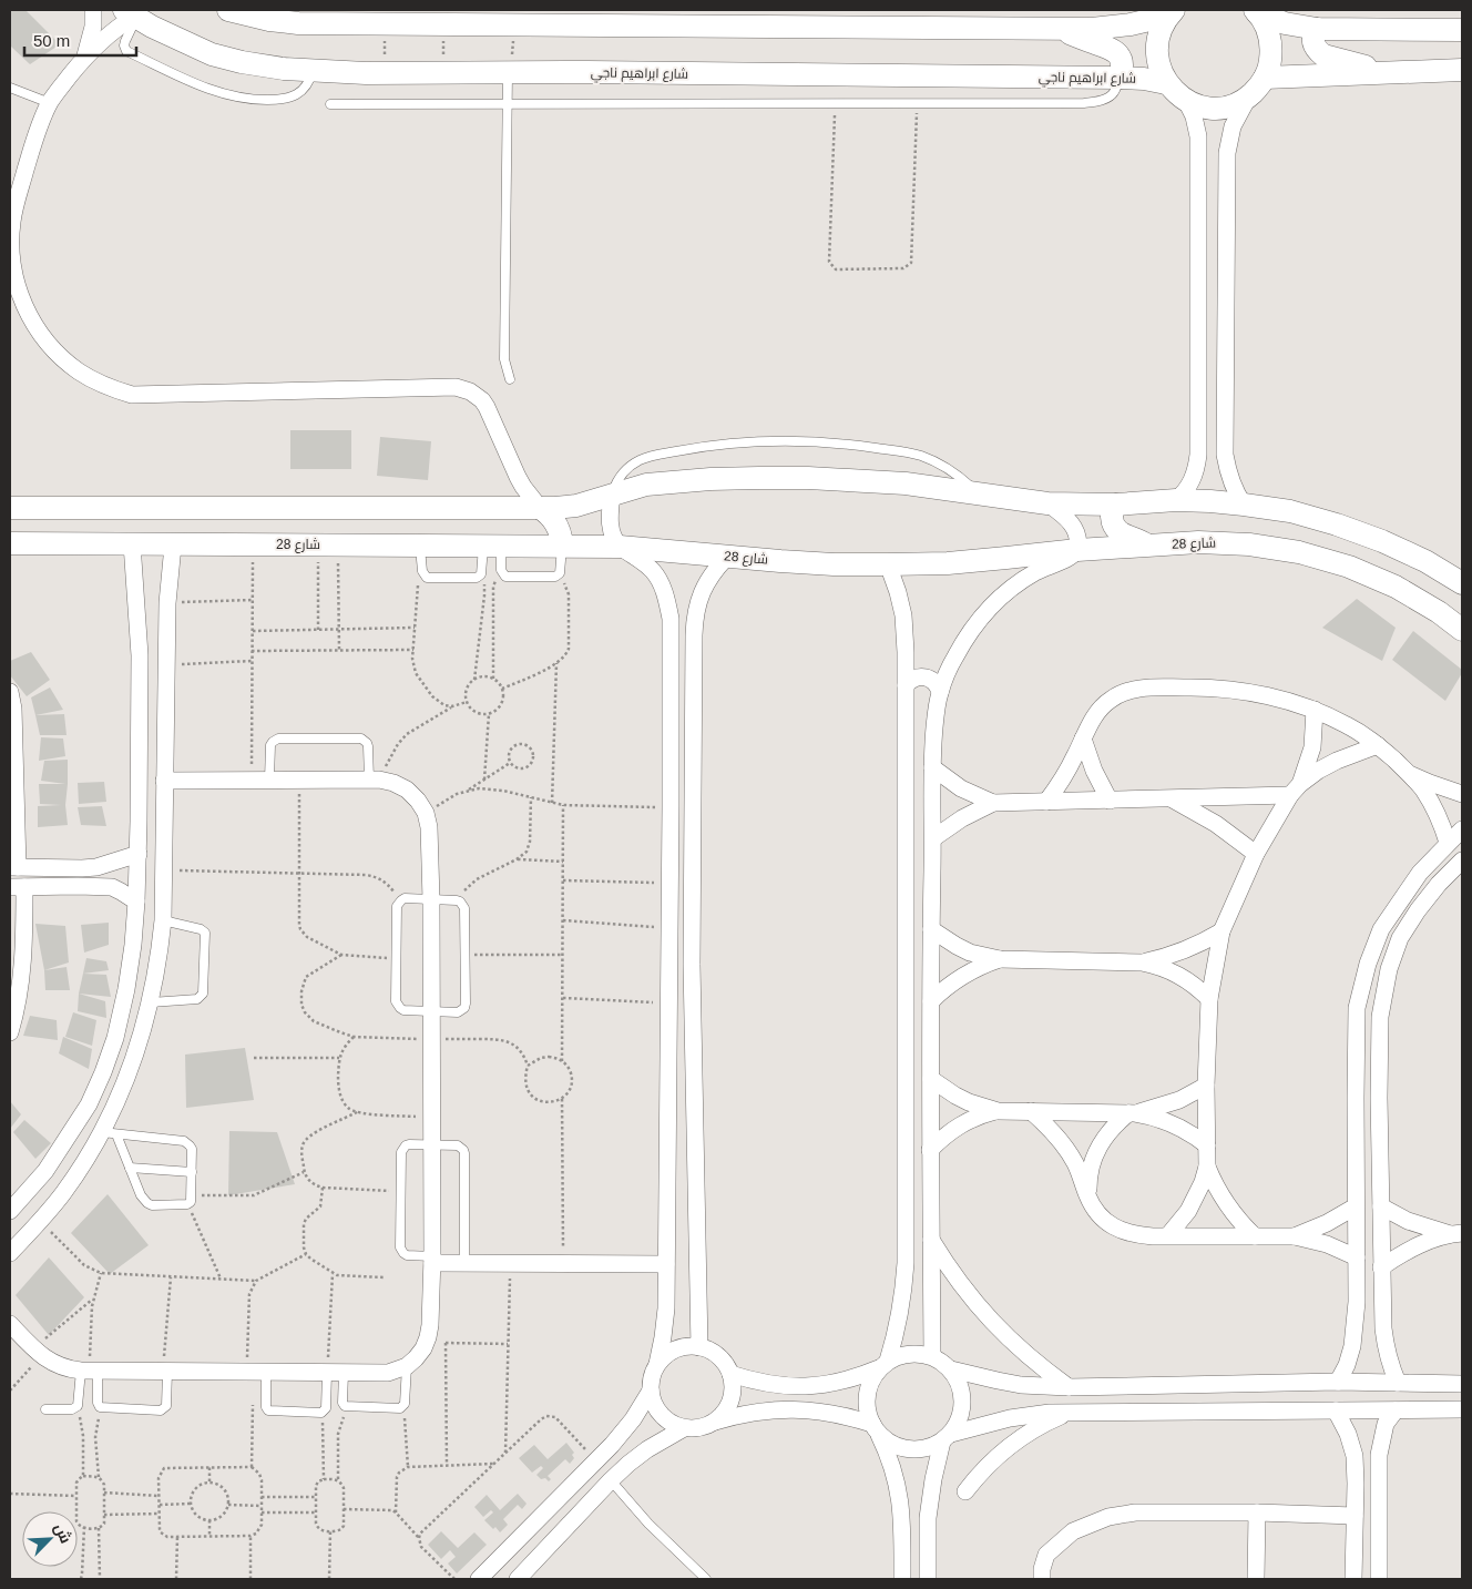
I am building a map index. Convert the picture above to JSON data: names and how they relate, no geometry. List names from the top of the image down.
{
  "streets": {
    "street": ["شارع ابراهيم ناجي", "شارع 28"]
  },
  "scale_bar": "50 m",
  "north": "top right"
}
